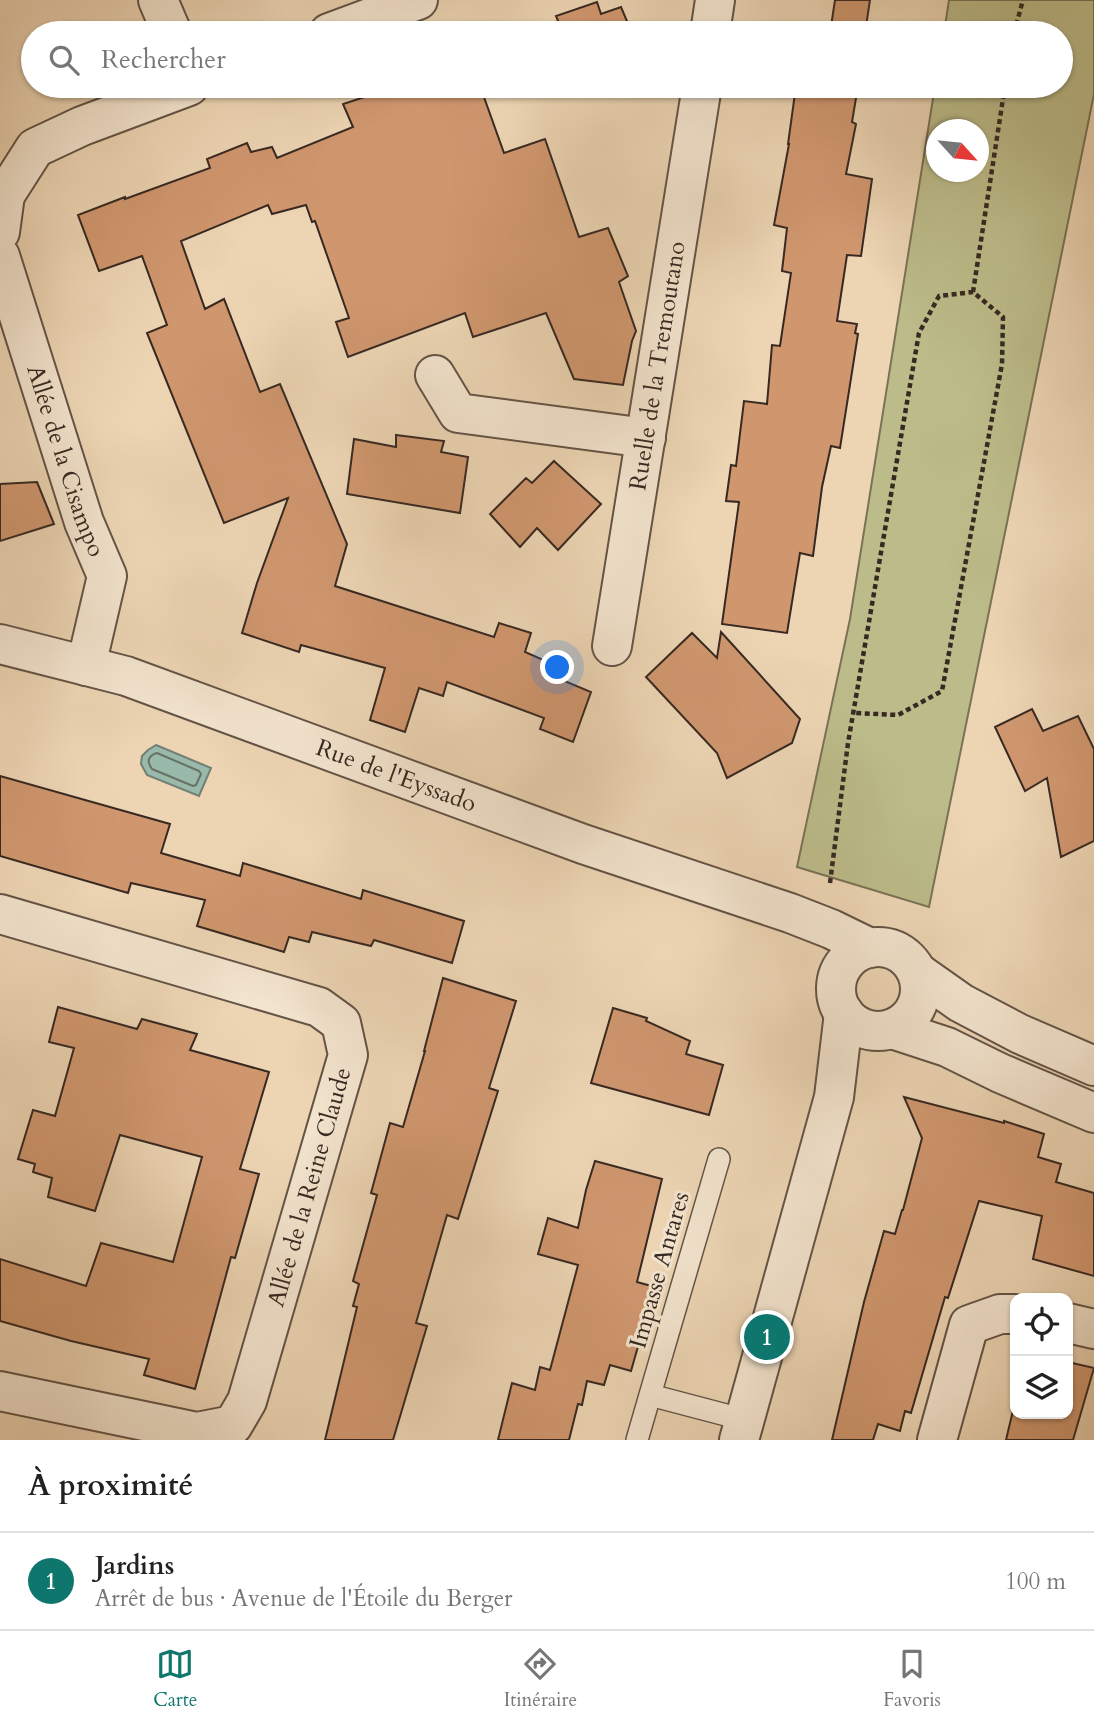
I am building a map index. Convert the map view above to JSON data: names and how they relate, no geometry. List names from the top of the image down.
{
  "streets": {
    "street": [
      "Ruelle de la Tremoutano",
      "Allée de la Cisampo",
      "Rue de l'Eyssado",
      "Allée de la Reine Claude"
    ],
    "lane": ["Impasse Antares"]
  },
  "crossings": [
    ["Allée de la Cisampo", "Rue de l'Eyssado"]
  ],
  "north": "bottom right",
  "page": {
    "search": "Rechercher",
    "pins": "1",
    "heading": "À proximité",
    "list": [
      {
        "mark": "1",
        "name": "Jardins",
        "note": "Arrêt de bus · Avenue de l'Étoile du Berger",
        "value": "100 m"
      }
    ],
    "nav": ["Carte", "Itinéraire", "Favoris"]
  }
}
